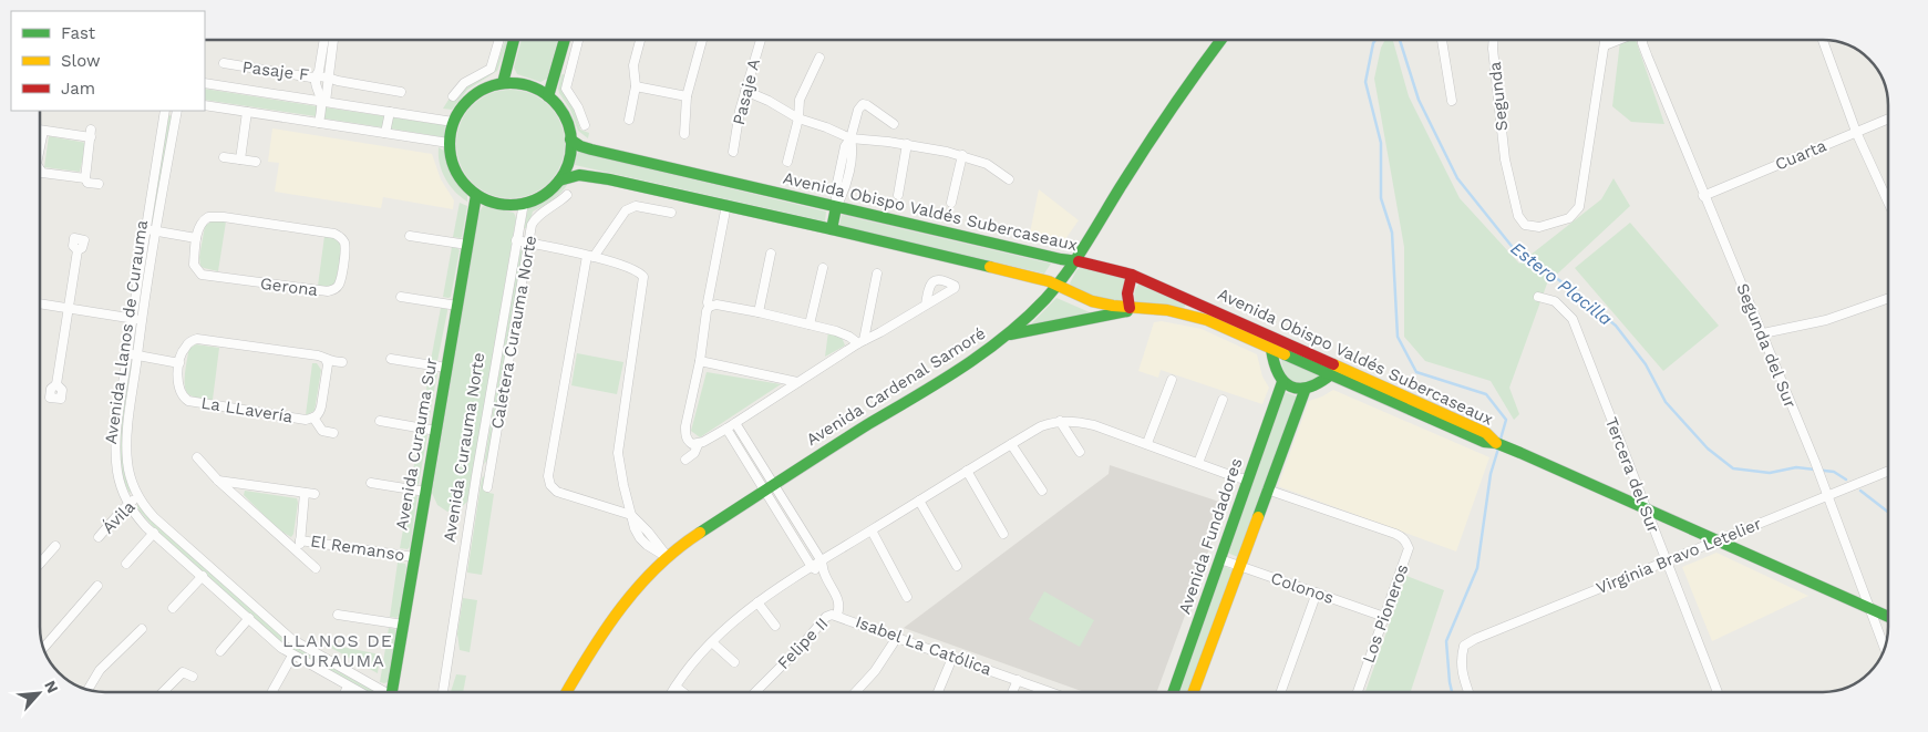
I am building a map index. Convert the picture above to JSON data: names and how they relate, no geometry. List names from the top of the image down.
{
  "streets": {
    "street": [
      "Pasaje F",
      "Pasaje A",
      "Segunda",
      "Cuarta",
      "Avenida Obispo Valdés Subercaseaux",
      "Gerona",
      "Avenida Llanos de Curauma",
      "Caletera Curauma Norte",
      "Segunda del Sur",
      "Avenida Cardenal Samoré",
      "La LLavería",
      "Avenida Curauma Sur",
      "Avenida Curauma Norte",
      "Tercera del Sur",
      "Ávila",
      "Avenida Fundadores",
      "El Remanso",
      "Virginia Bravo Letelier",
      "Colonos",
      "Los Pioneros",
      "Felipe II",
      "Isabel La Católica"
    ]
  },
  "crossings": [
    ["Cuarta", "Segunda del Sur"],
    ["Avenida Obispo Valdés Subercaseaux", "Avenida Cardenal Samoré"],
    ["Avenida Obispo Valdés Subercaseaux", "Avenida Curauma Sur"],
    ["Avenida Obispo Valdés Subercaseaux", "Avenida Curauma Norte"],
    ["Avenida Llanos de Curauma", "Ávila"],
    ["Segunda del Sur", "Virginia Bravo Letelier"],
    ["Avenida Curauma Sur", "Avenida Curauma Norte"],
    ["Avenida Curauma Sur", "El Remanso"],
    ["Tercera del Sur", "Virginia Bravo Letelier"],
    ["Avenida Fundadores", "Colonos"],
    ["Colonos", "Los Pioneros"],
    ["Felipe II", "Isabel La Católica"]
  ],
  "districts": ["LLANOS DE CURAUMA"],
  "water": ["Estero Placilla"],
  "legend": ["Fast", "Slow", "Jam"],
  "north": "top right"
}
